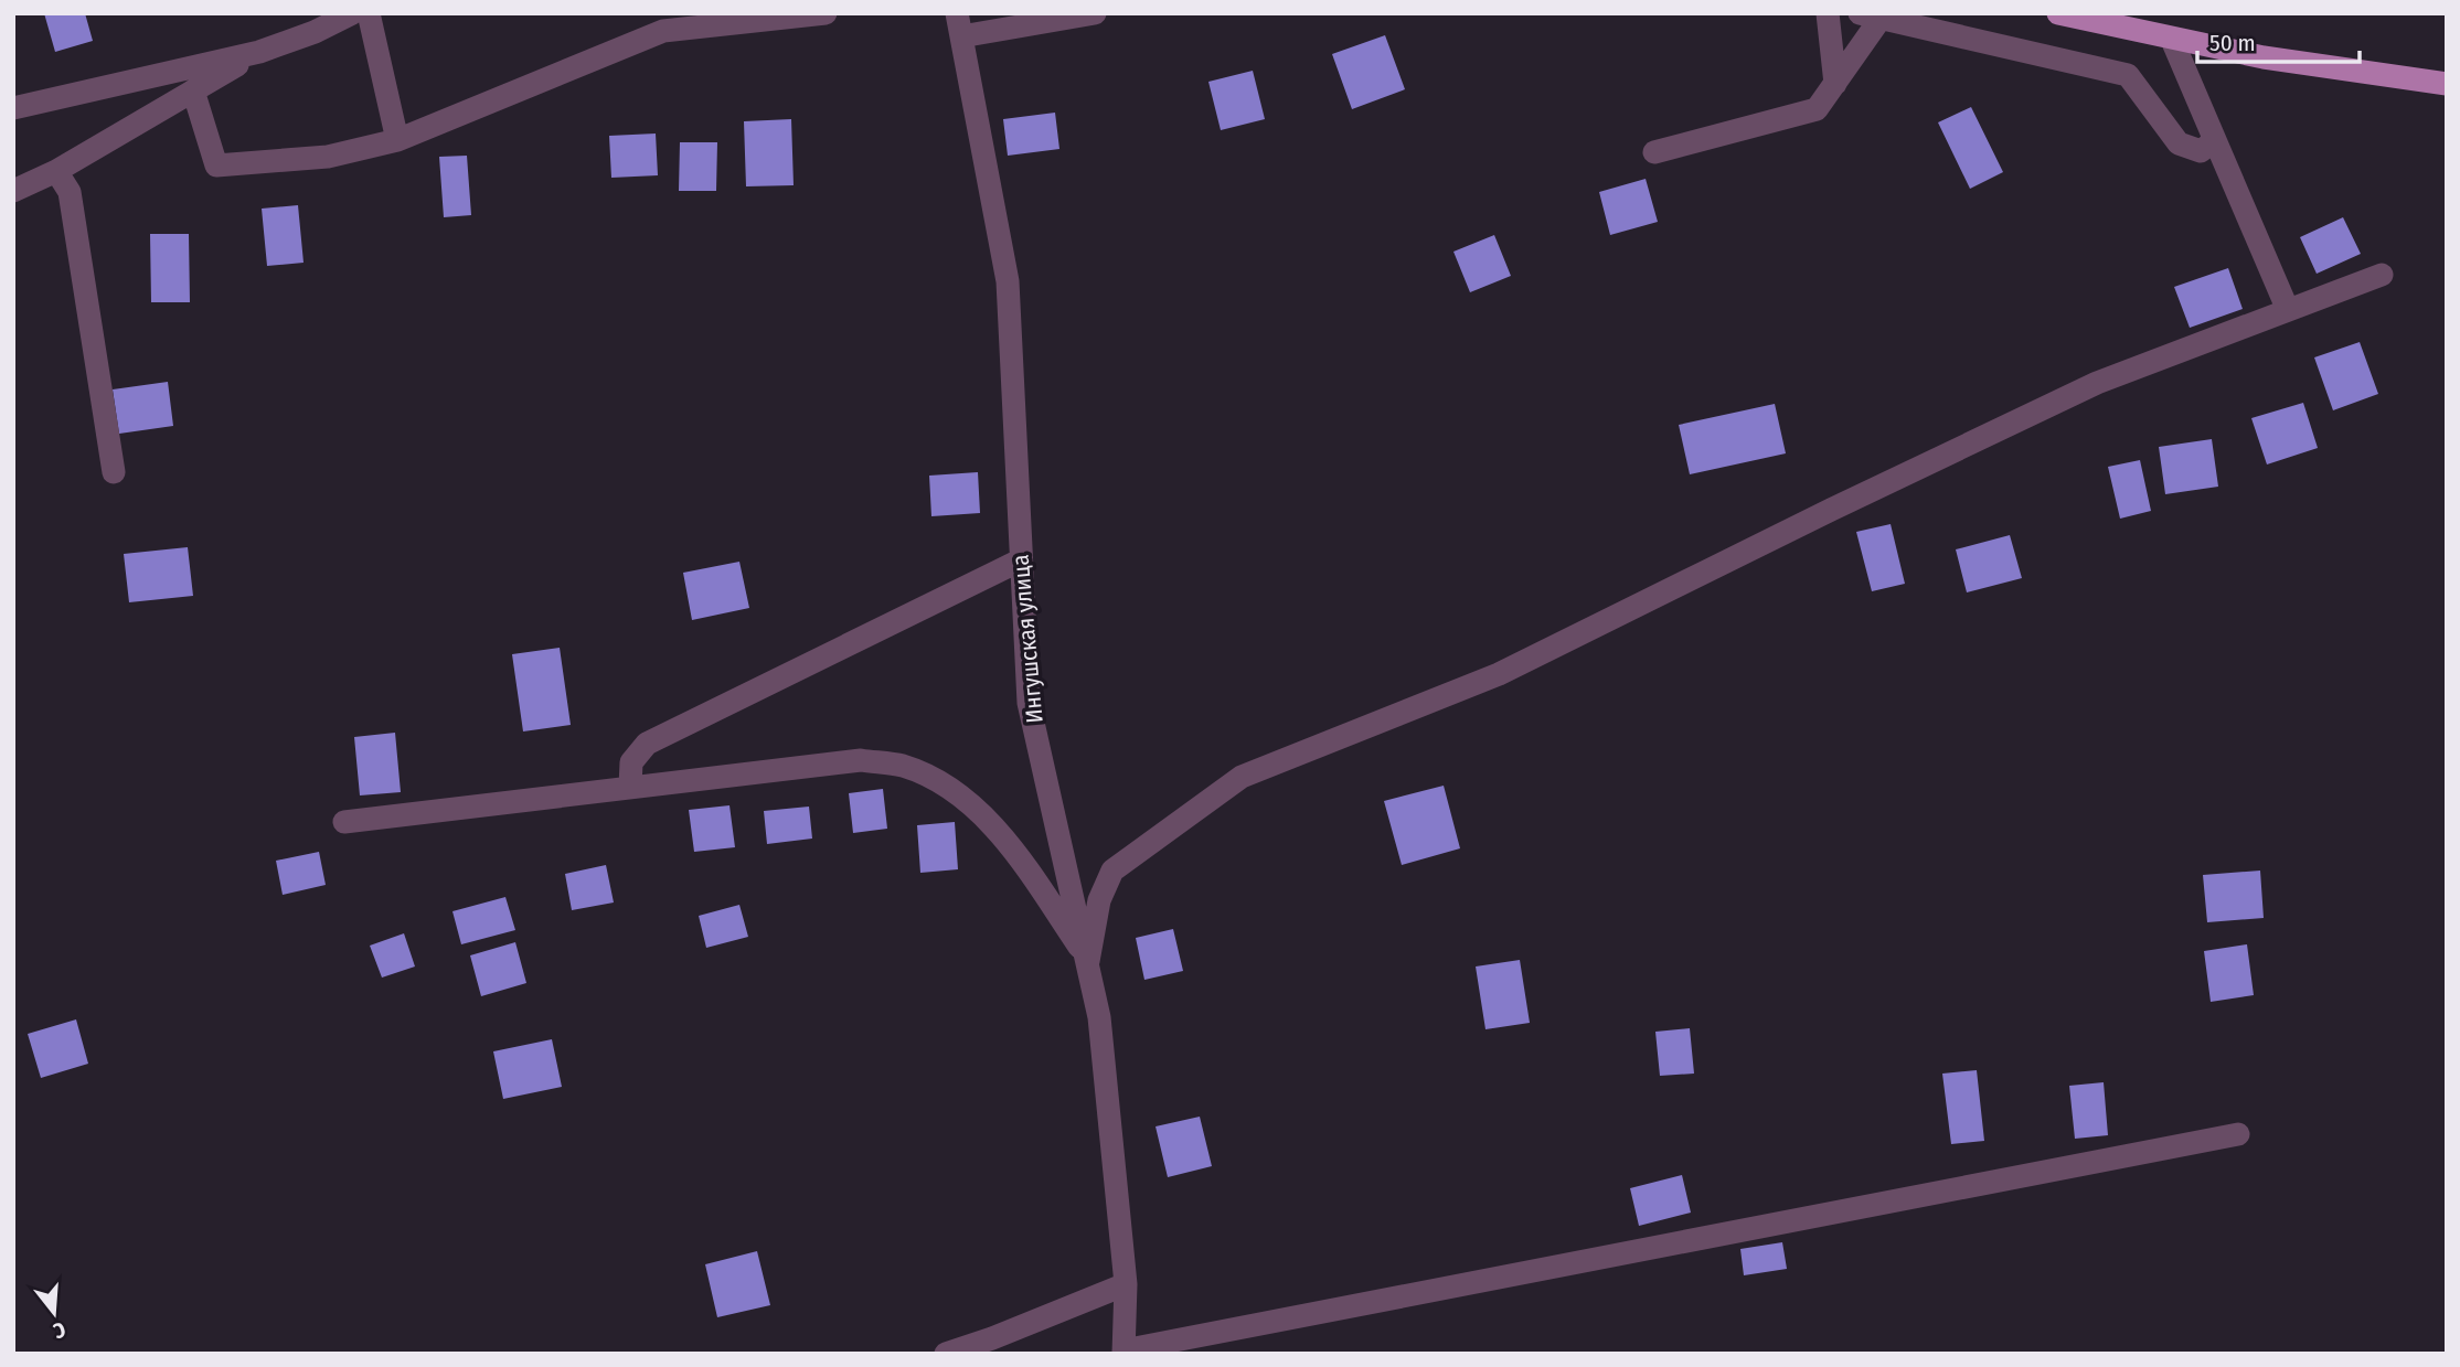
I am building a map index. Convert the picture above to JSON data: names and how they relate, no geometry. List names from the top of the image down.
{
  "streets": {
    "street": ["Ингушская улица"]
  },
  "scale_bar": "50 m",
  "north": "bottom"
}
